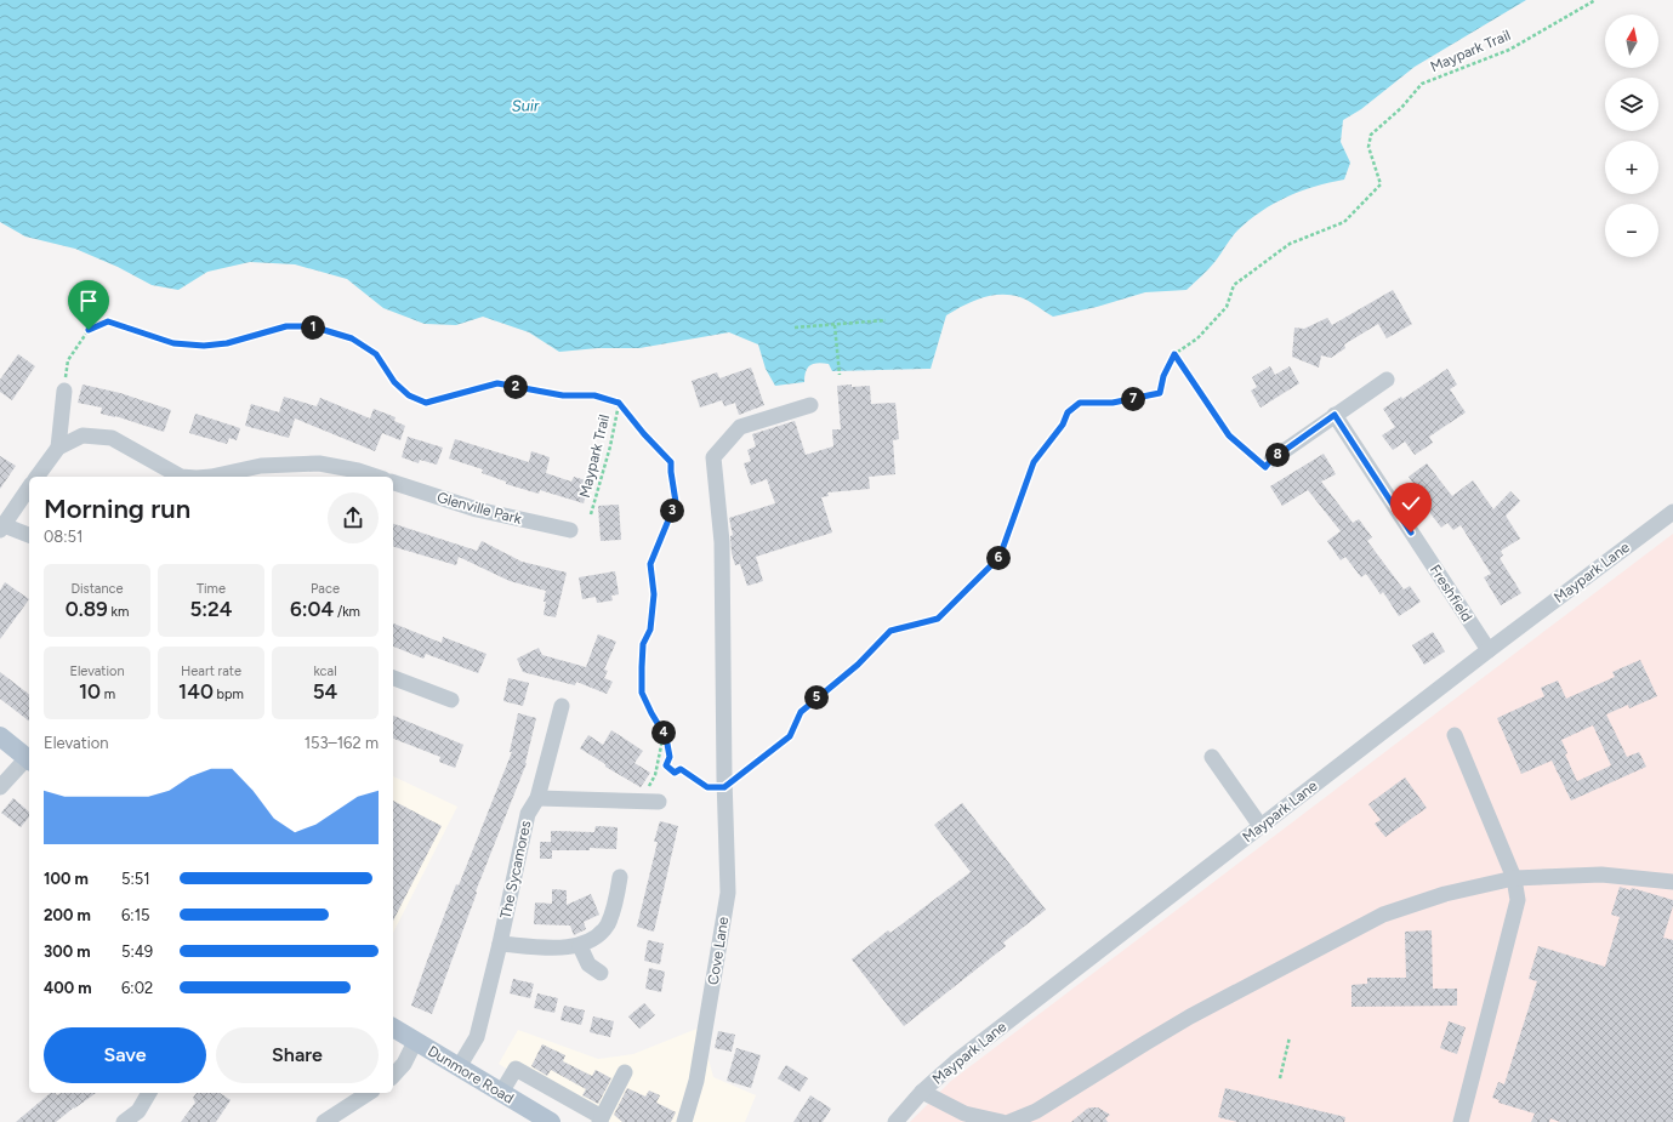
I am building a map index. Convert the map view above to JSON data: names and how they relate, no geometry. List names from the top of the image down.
{
  "streets": {
    "main road": ["Dunmore Road"],
    "street": [
      "Glenville Park",
      "Maypark Lane",
      "Freshfield",
      "The Sycamores",
      "Cove Lane"
    ],
    "path": ["Maypark Trail"]
  },
  "crossings": [
    ["Maypark Trail", "Cove Lane"],
    ["Maypark Lane", "Freshfield"],
    ["The Sycamores", "Dunmore Road"]
  ],
  "water": ["Suir"],
  "north": "top",
  "page": {
    "map_buttons": ["+", "−"],
    "pins": [
      "1",
      "2",
      "7",
      "8",
      "3",
      "6",
      "5",
      "4"
    ],
    "heading": ["Morning run", "08:51"],
    "stats": [
      ["Distance", "0.89 km"],
      ["Time", "5:24"],
      ["Pace", "6:04 /km"],
      ["Elevation", "10 m"],
      ["Heart rate", "140 bpm"],
      ["kcal", "54"]
    ],
    "chart": ["Elevation", "153–162 m"],
    "list": [
      {
        "name": "100 m",
        "note": "5:51"
      },
      {
        "name": "200 m",
        "note": "6:15"
      },
      {
        "name": "300 m",
        "note": "5:49"
      },
      {
        "name": "400 m",
        "note": "6:02"
      }
    ],
    "buttons": ["Save", "Share"]
  }
}
